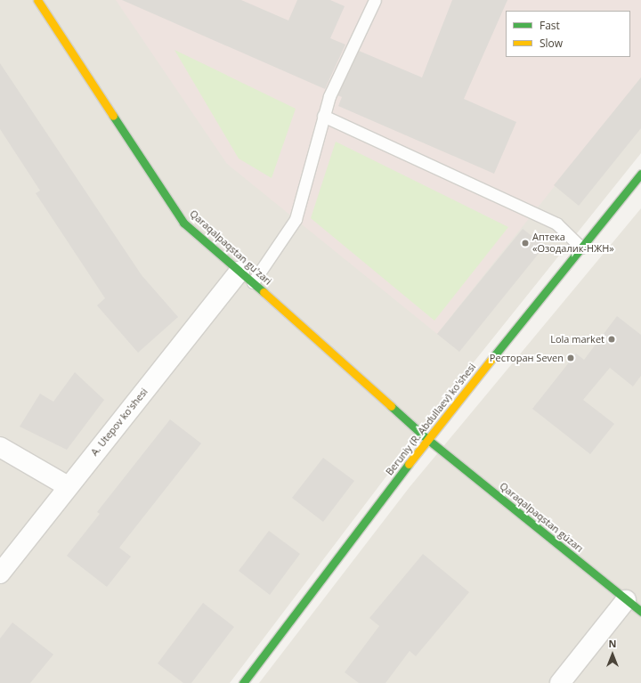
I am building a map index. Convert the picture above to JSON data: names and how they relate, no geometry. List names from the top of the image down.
{
  "streets": {
    "street": [
      "Qaraqalpaqstan gu'zari",
      "Beruniy (R. Abdullaev) ko'shesi",
      "A. Utepov ko'shesi",
      "Qaraqalpaqstan gúzarı"
    ]
  },
  "crossings": [
    ["Qaraqalpaqstan gu'zari", "Beruniy (R. Abdullaev) ko'shesi"],
    ["Qaraqalpaqstan gu'zari", "A. Utepov ko'shesi"],
    ["Qaraqalpaqstan gu'zari", "Qaraqalpaqstan gúzarı"],
    ["Beruniy (R. Abdullaev) ko'shesi", "Qaraqalpaqstan gúzarı"]
  ],
  "places": ["Аптека «Озодалик-НЖН»", "Lola market", "Ресторан Seven"],
  "legend": ["Fast", "Slow"],
  "north": "top"
}
